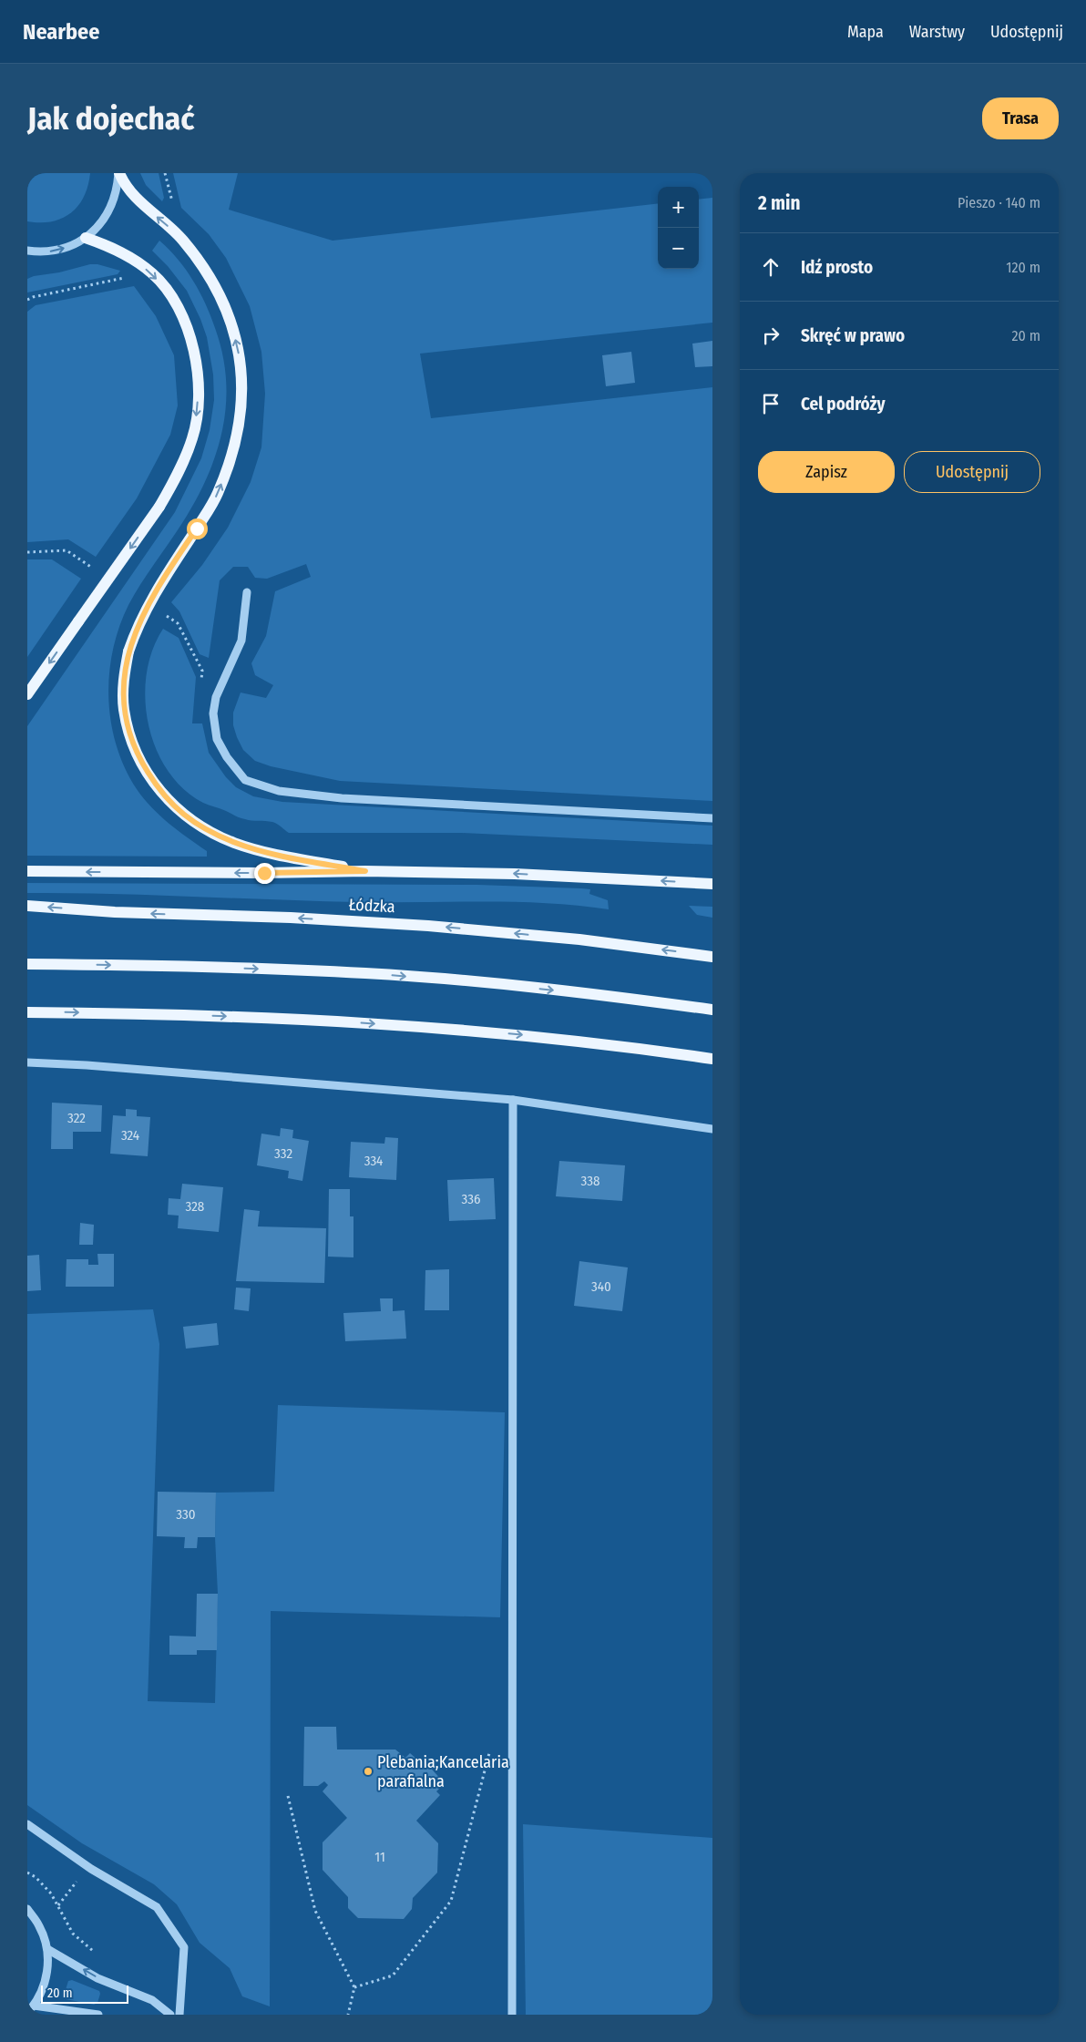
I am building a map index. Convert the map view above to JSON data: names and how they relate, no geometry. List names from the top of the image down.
{
  "streets": {
    "main road": ["Łódzka"]
  },
  "places": ["Plebania;Kancelaria parafialna"],
  "house_numbers": [
    "322",
    "324",
    "332",
    "334",
    "338",
    "336",
    "328",
    "340",
    "330",
    "11"
  ],
  "scale_bar": "20 m",
  "page": {
    "header": "Nearbee",
    "nav": ["Mapa", "Warstwy", "Udostępnij"],
    "buttons": [
      "Trasa",
      ["Zapisz", "Udostępnij"]
    ],
    "title": "Jak dojechać",
    "heading": ["2 min", "Pieszo · 140 m"],
    "map_buttons": ["+", "−"],
    "list": [
      ["Idź prosto", "120 m"],
      ["Skręć w prawo", "20 m"],
      "Cel podróży"
    ],
    "scale": "20 m"
  }
}
